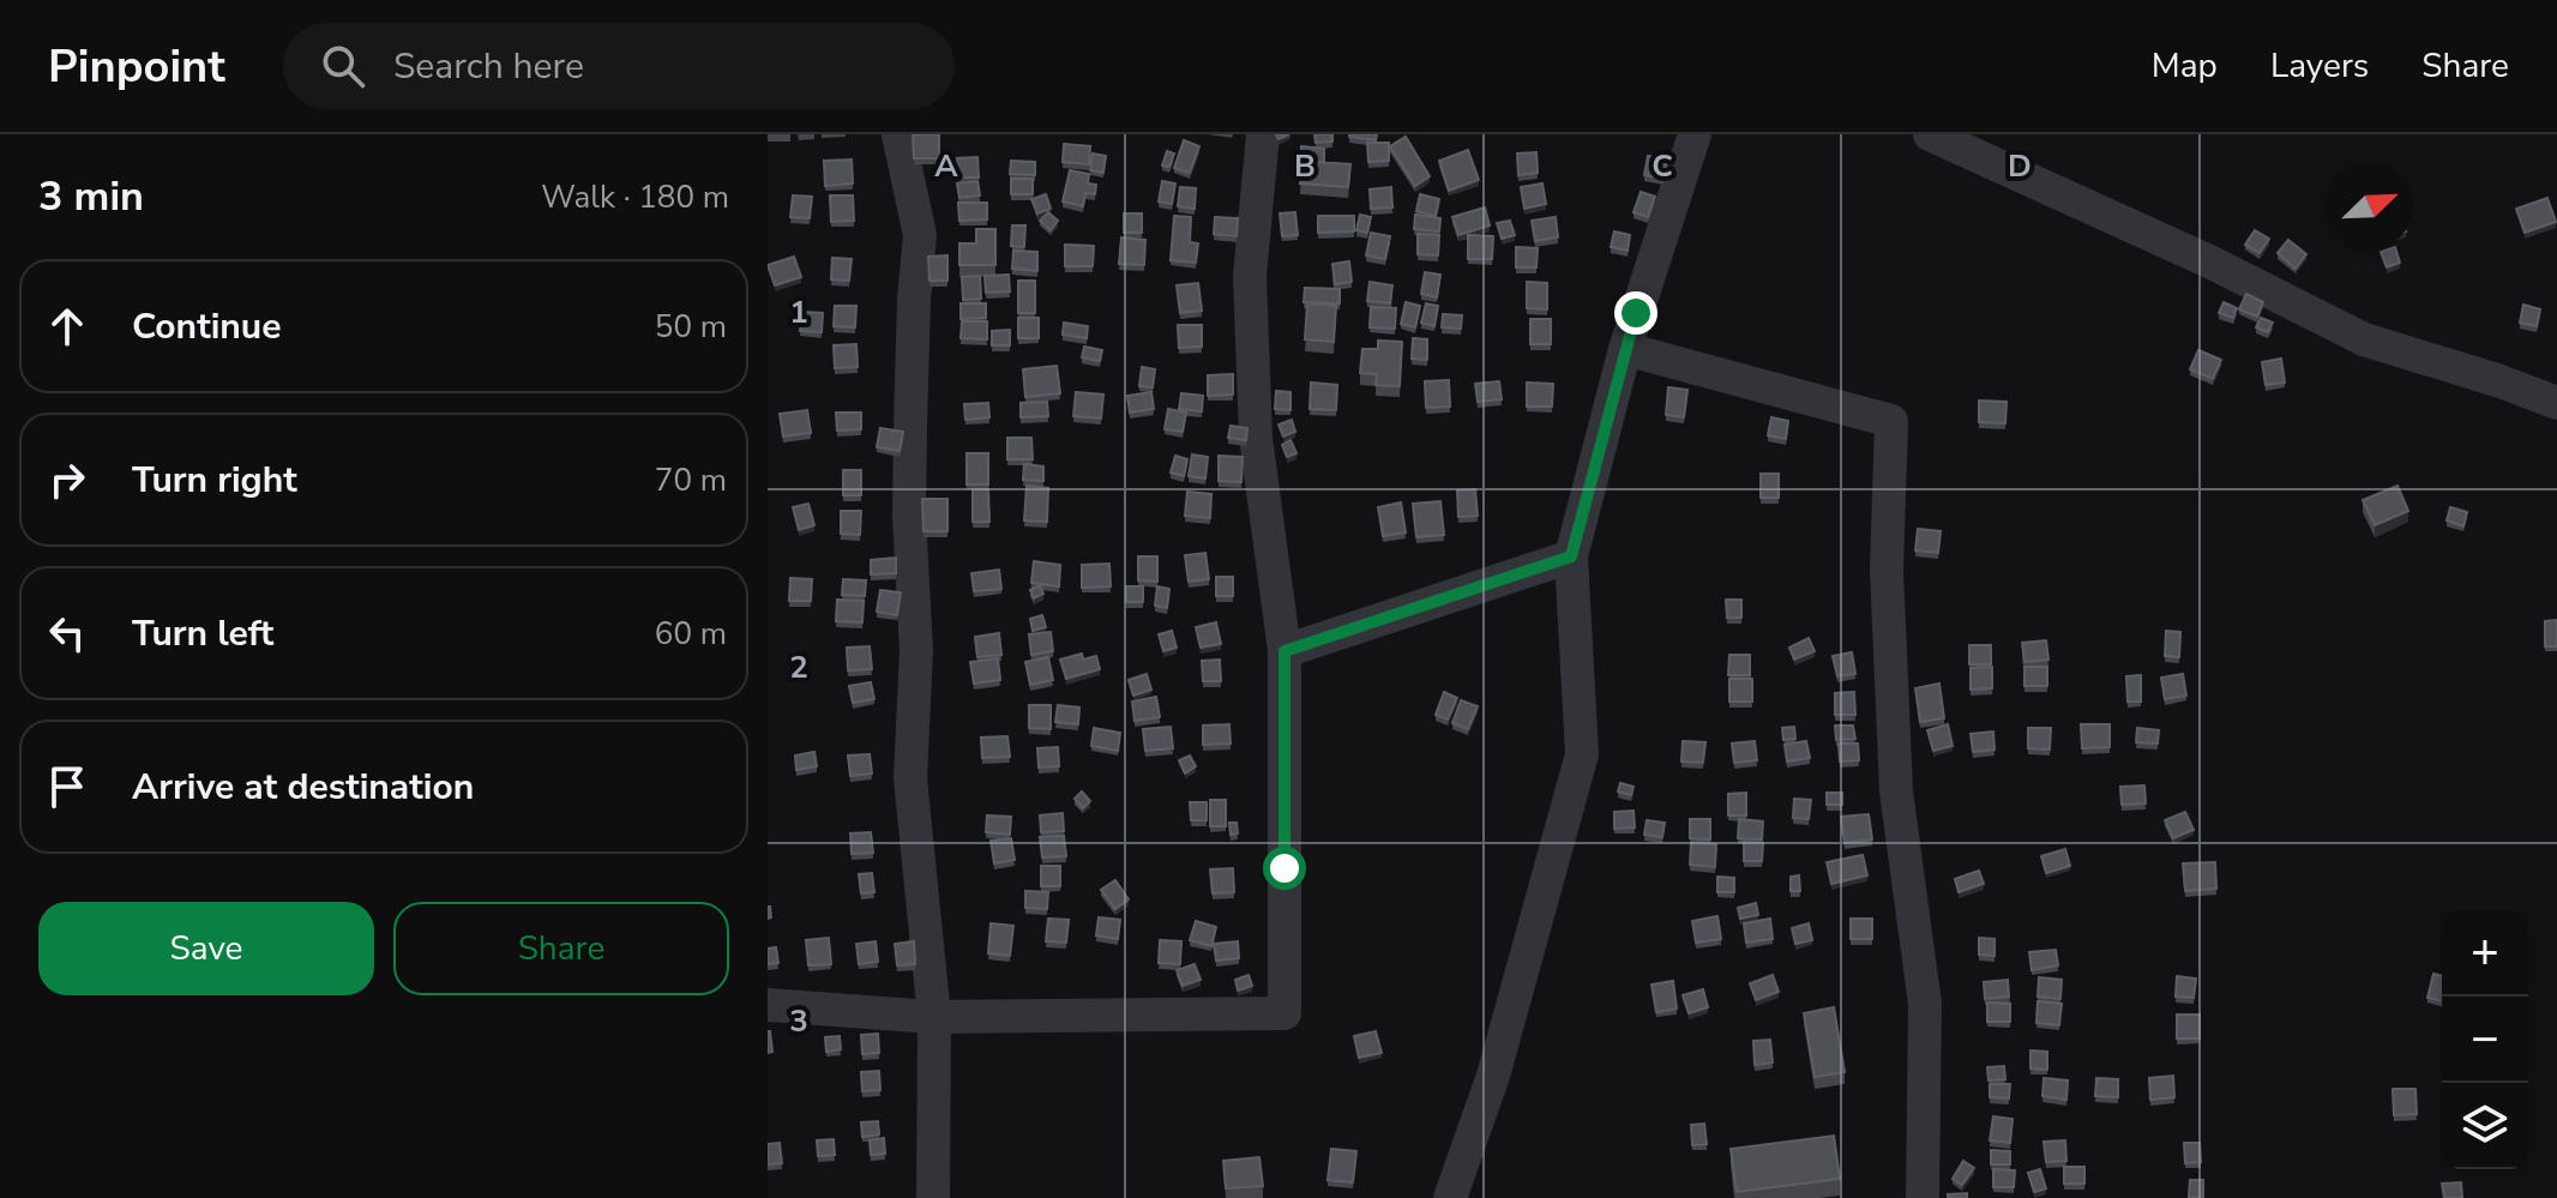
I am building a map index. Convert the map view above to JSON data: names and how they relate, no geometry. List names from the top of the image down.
{
  "north": "top right",
  "page": {
    "header": "Pinpoint",
    "search": "Search here",
    "nav": ["Map", "Layers", "Share"],
    "heading": ["3 min", "Walk · 180 m"],
    "list": [
      ["Continue", "50 m"],
      ["Turn right", "70 m"],
      ["Turn left", "60 m"],
      "Arrive at destination"
    ],
    "buttons": ["Save", "Share"],
    "map_buttons": ["+", "−"]
  },
  "grid": {
    "columns": [
      "A",
      "B",
      "C",
      "D"
    ],
    "rows": ["1", "2", "3"]
  }
}
